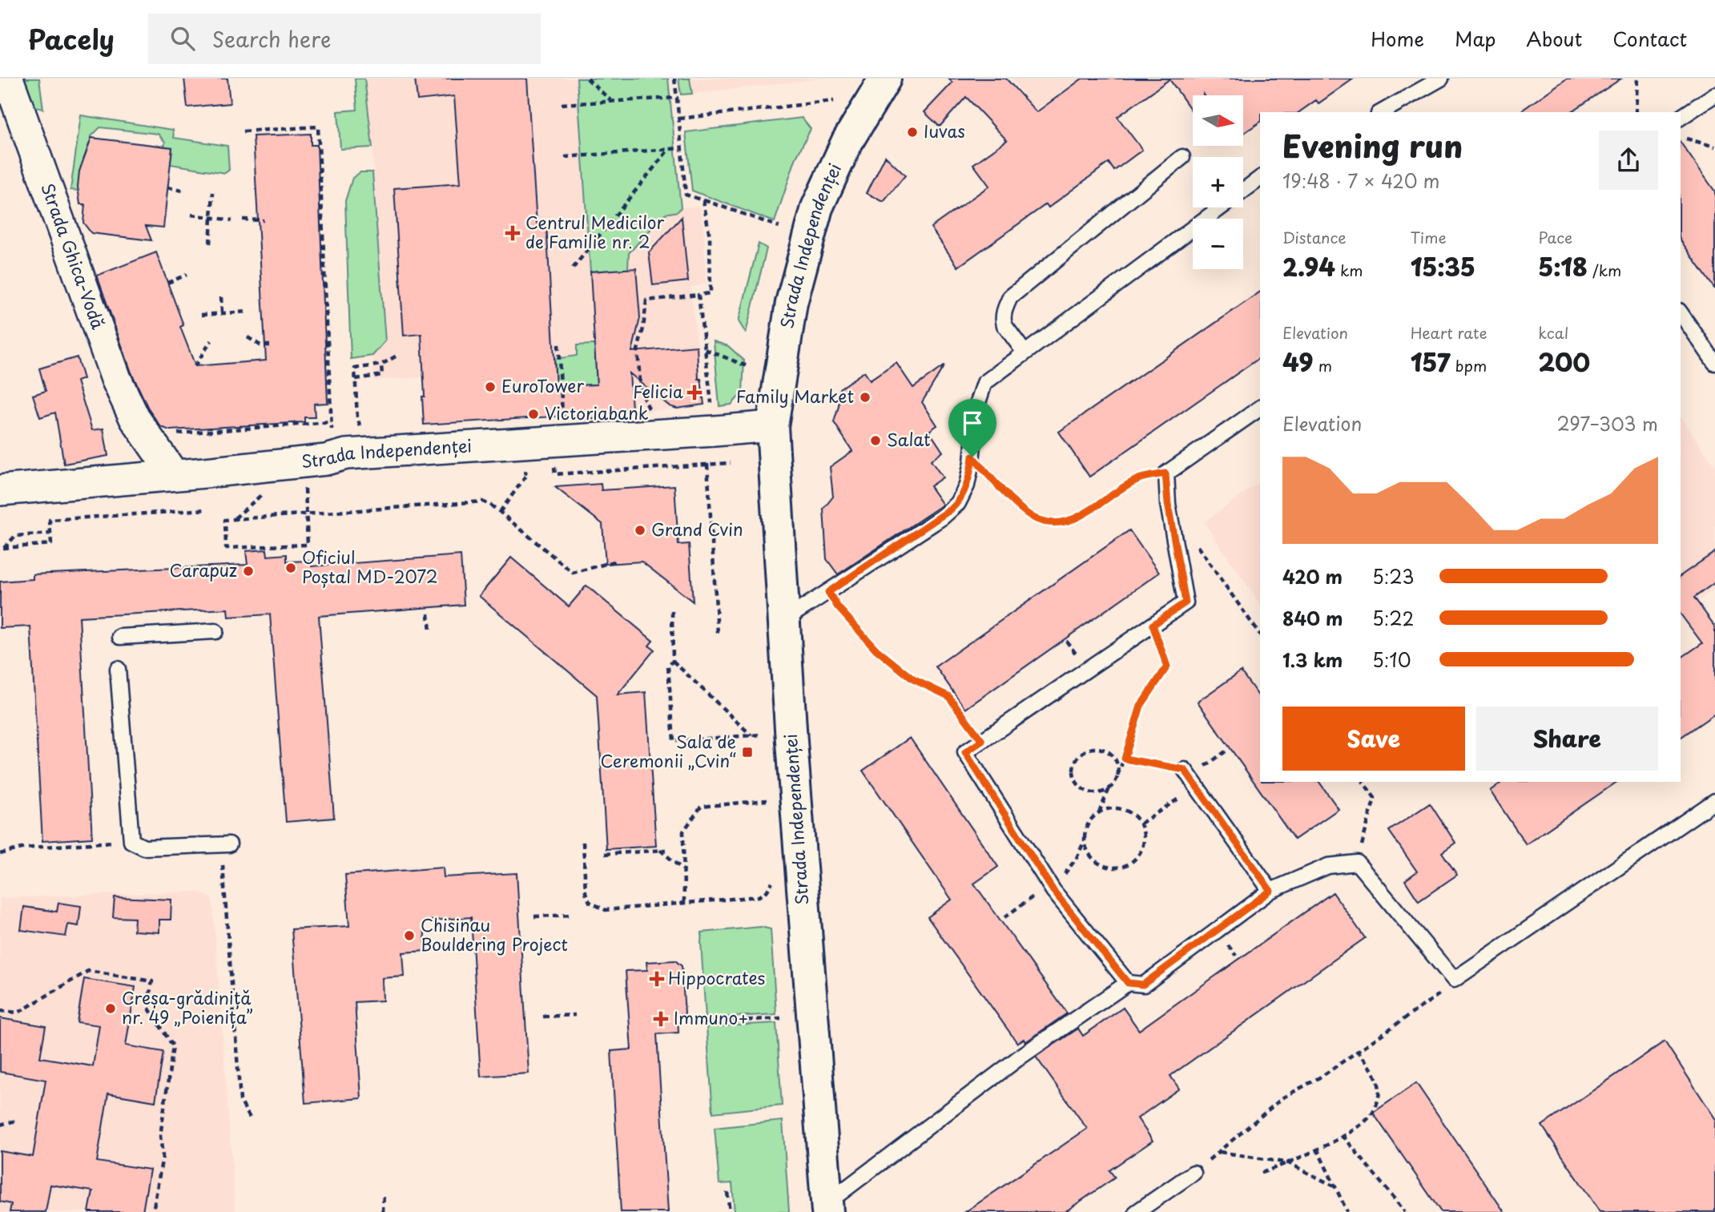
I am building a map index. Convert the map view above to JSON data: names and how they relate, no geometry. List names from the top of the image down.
{
  "streets": {
    "main road": ["Strada Independenței"],
    "street": ["Strada Ghica-Vodă"]
  },
  "crossings": [
    ["Strada Independenței", "Strada Ghica-Vodă"]
  ],
  "places": {
    "other": [
      "Iuvas",
      "EuroTower",
      "Family Market",
      "Victoriabank",
      "Salat",
      "Grand Cvin",
      "Oficiul Poștal MD-2072",
      "Carapuz",
      "Chisinau Bouldering Project",
      "Creșa-grădiniță nr. 49 „Poienița”"
    ],
    "health": [
      "Centrul Medicilor de Familie nr. 2",
      "Felicia",
      "Hippocrates",
      "Immuno+"
    ],
    "transit": ["Sala de Ceremonii „Cvin“"]
  },
  "north": "right",
  "page": {
    "header": "Pacely",
    "search": "Search here",
    "nav": [
      "Home",
      "Map",
      "About",
      "Contact"
    ],
    "map_buttons": ["+", "−"],
    "heading": ["Evening run", "19:48 · 7 × 420 m"],
    "stats": [
      ["Distance", "2.94 km"],
      ["Time", "15:35"],
      ["Pace", "5:18 /km"],
      ["Elevation", "49 m"],
      ["Heart rate", "157 bpm"],
      ["kcal", "200"]
    ],
    "chart": ["Elevation", "297–303 m"],
    "list": [
      {
        "name": "420 m",
        "note": "5:23"
      },
      {
        "name": "840 m",
        "note": "5:22"
      },
      {
        "name": "1.3 km",
        "note": "5:10"
      }
    ],
    "buttons": ["Save", "Share"]
  }
}
